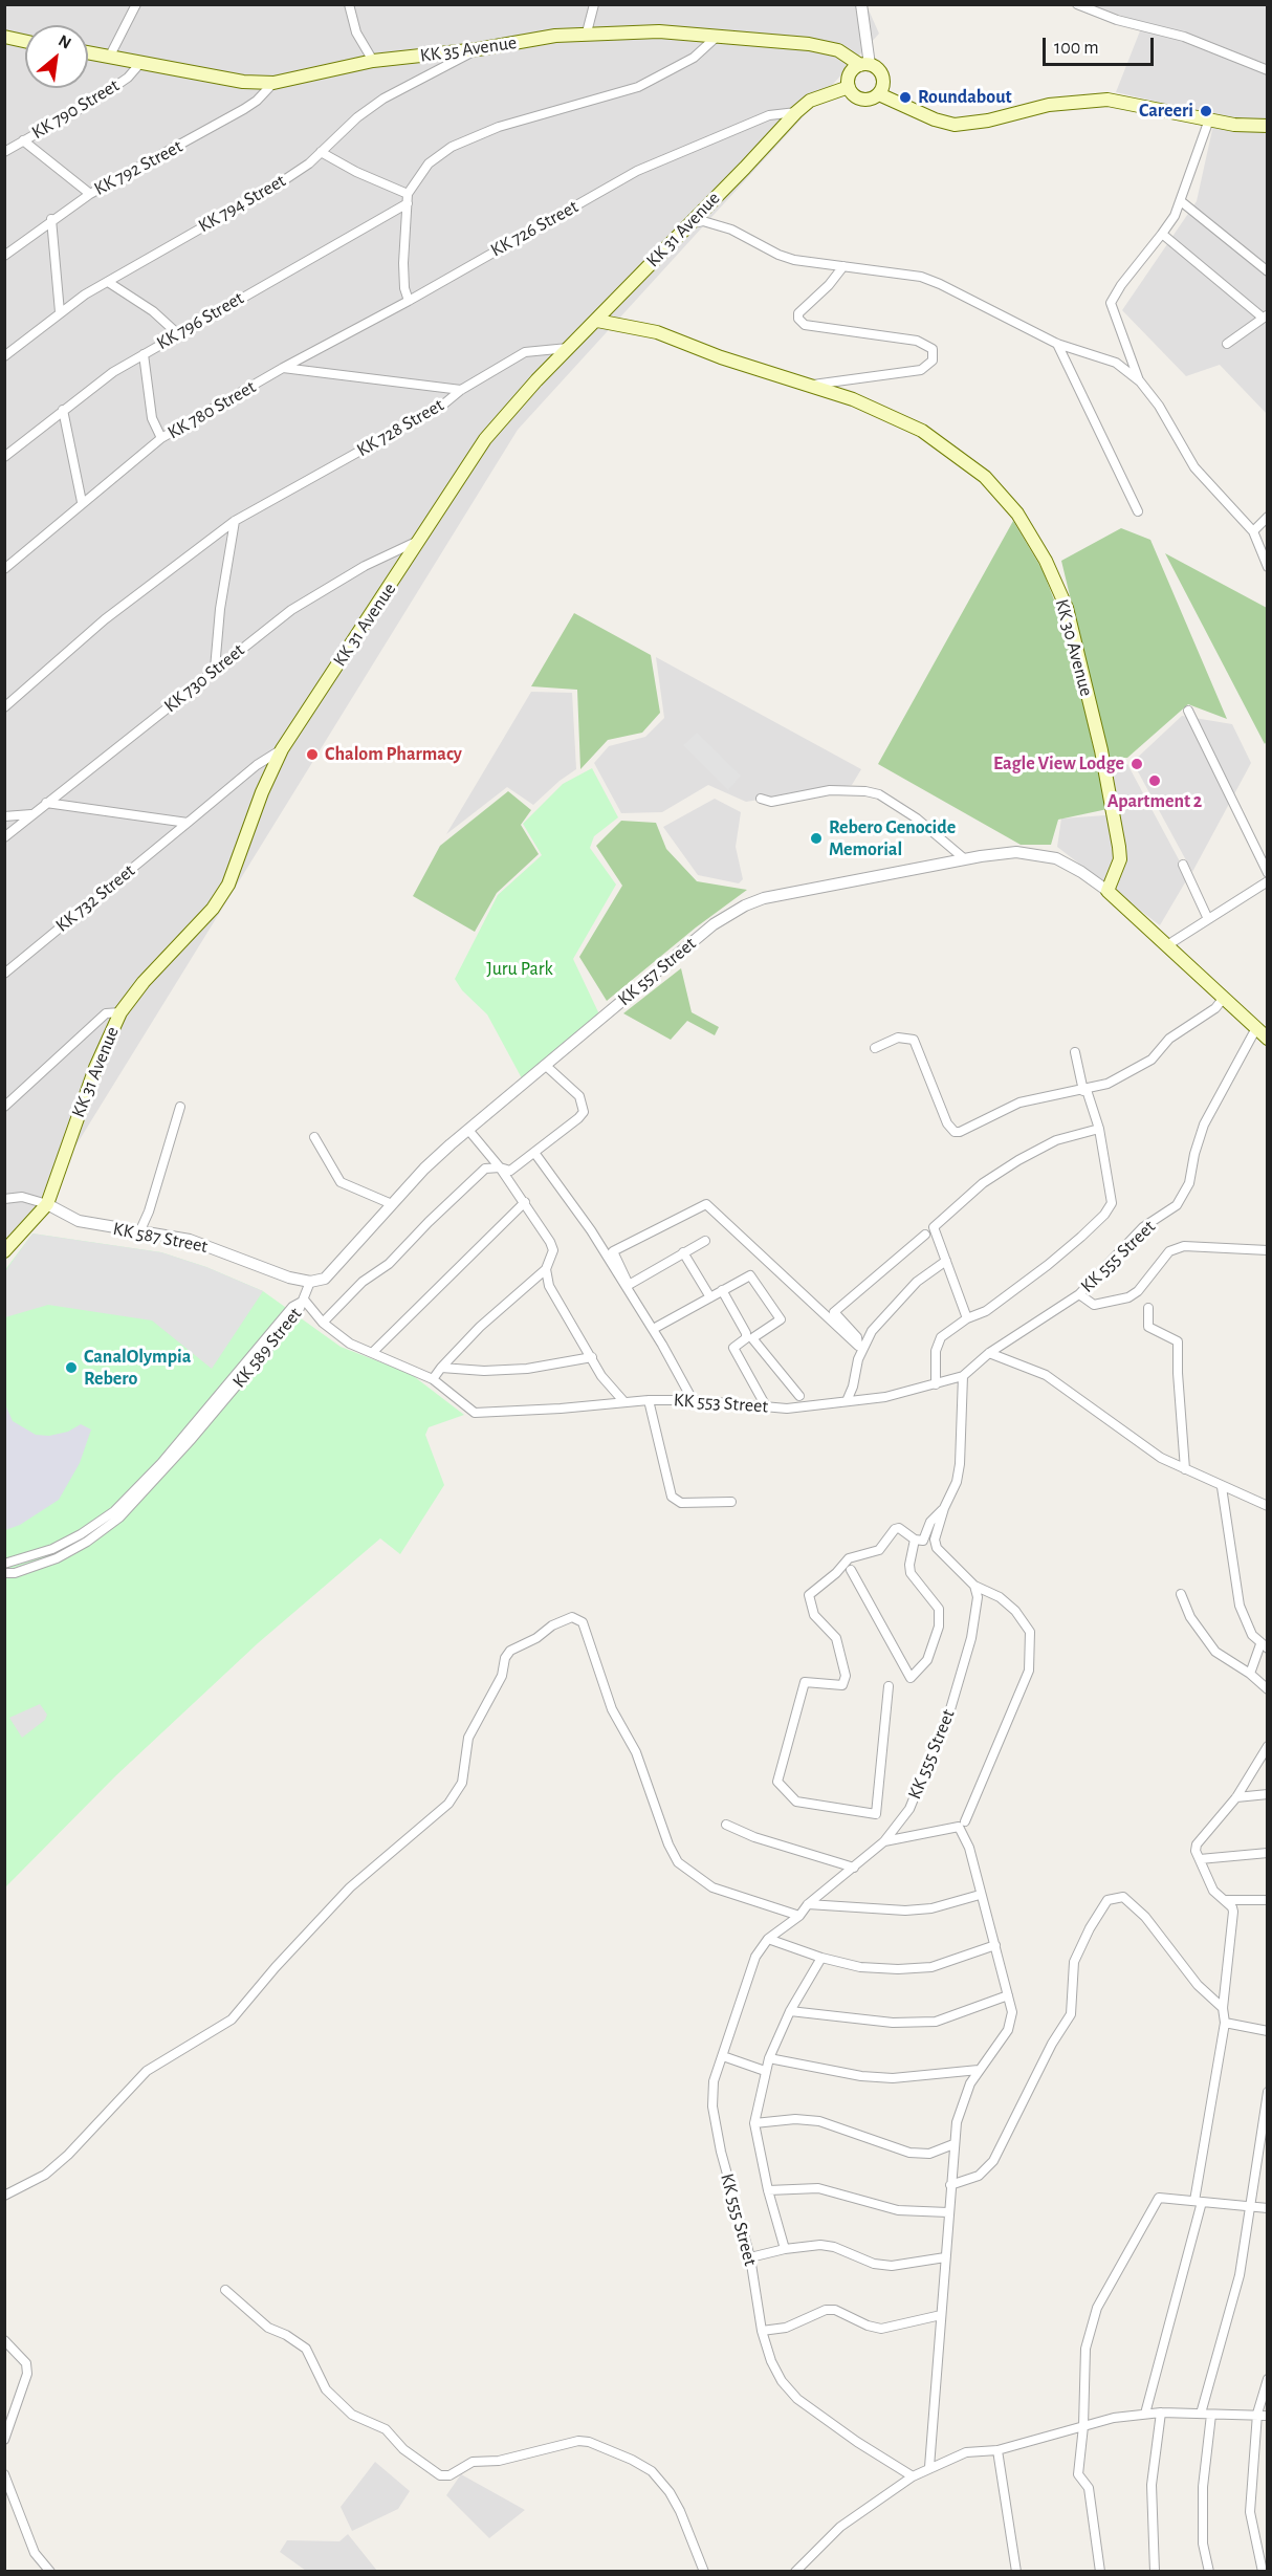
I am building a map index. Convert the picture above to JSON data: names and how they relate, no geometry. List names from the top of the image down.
{
  "streets": {
    "main road": ["KK 35 Avenue", "KK 31 Avenue", "KK 30 Avenue"],
    "street": [
      "KK 790 Street",
      "KK 792 Street",
      "KK 794 Street",
      "KK 726 Street",
      "KK 796 Street",
      "KK 780 Street",
      "KK 728 Street",
      "KK 730 Street",
      "KK 732 Street",
      "KK 557 Street",
      "KK 587 Street",
      "KK 555 Street",
      "KK 589 Street",
      "KK 553 Street"
    ]
  },
  "crossings": [
    ["KK 35 Avenue", "KK 790 Street"],
    ["KK 35 Avenue", "KK 792 Street"],
    ["KK 35 Avenue", "KK 794 Street"],
    ["KK 35 Avenue", "KK 31 Avenue"],
    ["KK 35 Avenue", "KK 796 Street"],
    ["KK 726 Street", "KK 31 Avenue"],
    ["KK 726 Street", "KK 780 Street"],
    ["KK 31 Avenue", "KK 728 Street"],
    ["KK 31 Avenue", "KK 30 Avenue"],
    ["KK 31 Avenue", "KK 730 Street"],
    ["KK 31 Avenue", "KK 732 Street"],
    ["KK 31 Avenue", "KK 587 Street"],
    ["KK 30 Avenue", "KK 557 Street"],
    ["KK 557 Street", "KK 587 Street"],
    ["KK 555 Street", "KK 553 Street"]
  ],
  "parks": ["Juru Park"],
  "places": [
    "Roundabout",
    "Careeri",
    "Chalom Pharmacy",
    "Eagle View Lodge",
    "Apartment 2",
    "Rebero Genocide Memorial",
    "CanalOlympia Rebero"
  ],
  "scale_bar": "100 m",
  "north": "top right"
}
